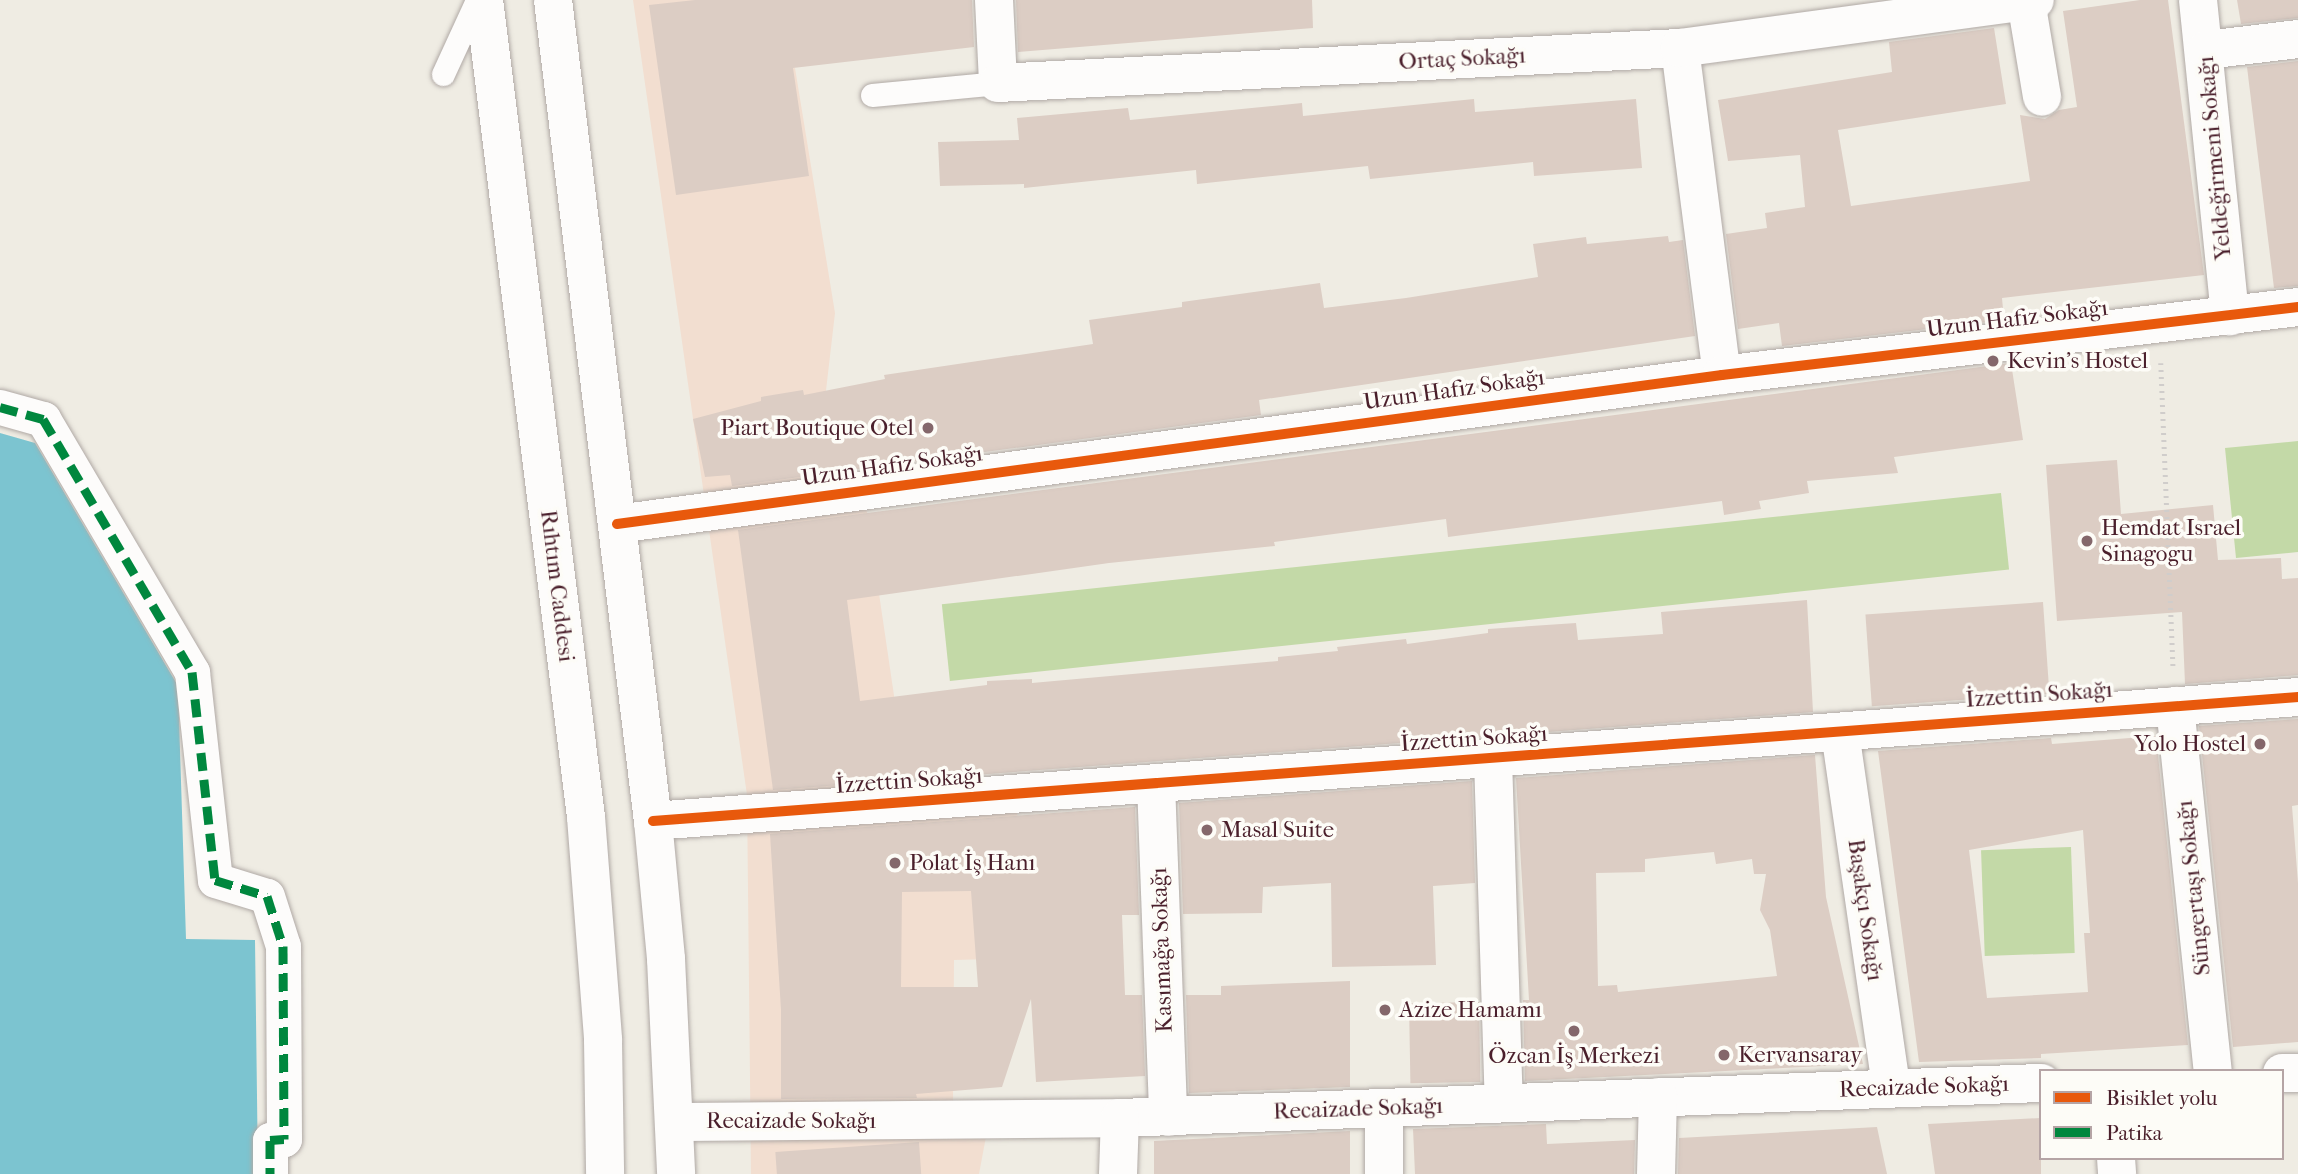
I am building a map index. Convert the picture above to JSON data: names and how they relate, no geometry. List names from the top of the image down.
{
  "streets": {
    "street": [
      "Ortaç Sokağı",
      "Yeldeğirmeni Sokağı",
      "Uzun Hafız Sokağı",
      "Rıhtım Caddesi",
      "İzzettin Sokağı",
      "Süngertaşı Sokağı",
      "Başakçı Sokağı",
      "Kasımağa Sokağı",
      "Recaizade Sokağı"
    ]
  },
  "crossings": [
    ["Yeldeğirmeni Sokağı", "Uzun Hafız Sokağı"],
    ["İzzettin Sokağı", "Süngertaşı Sokağı"],
    ["İzzettin Sokağı", "Başakçı Sokağı"],
    ["İzzettin Sokağı", "Kasımağa Sokağı"],
    ["Başakçı Sokağı", "Recaizade Sokağı"],
    ["Kasımağa Sokağı", "Recaizade Sokağı"]
  ],
  "places": [
    "Kevin's Hostel",
    "Piart Boutique Otel",
    "Hemdat Israel Sinagogu",
    "Yolo Hostel",
    "Masal Suite",
    "Polat İş Hanı",
    "Azize Hamamı",
    "Özcan İş Merkezi",
    "Kervansaray"
  ],
  "legend": ["Bisiklet yolu", "Patika"]
}
